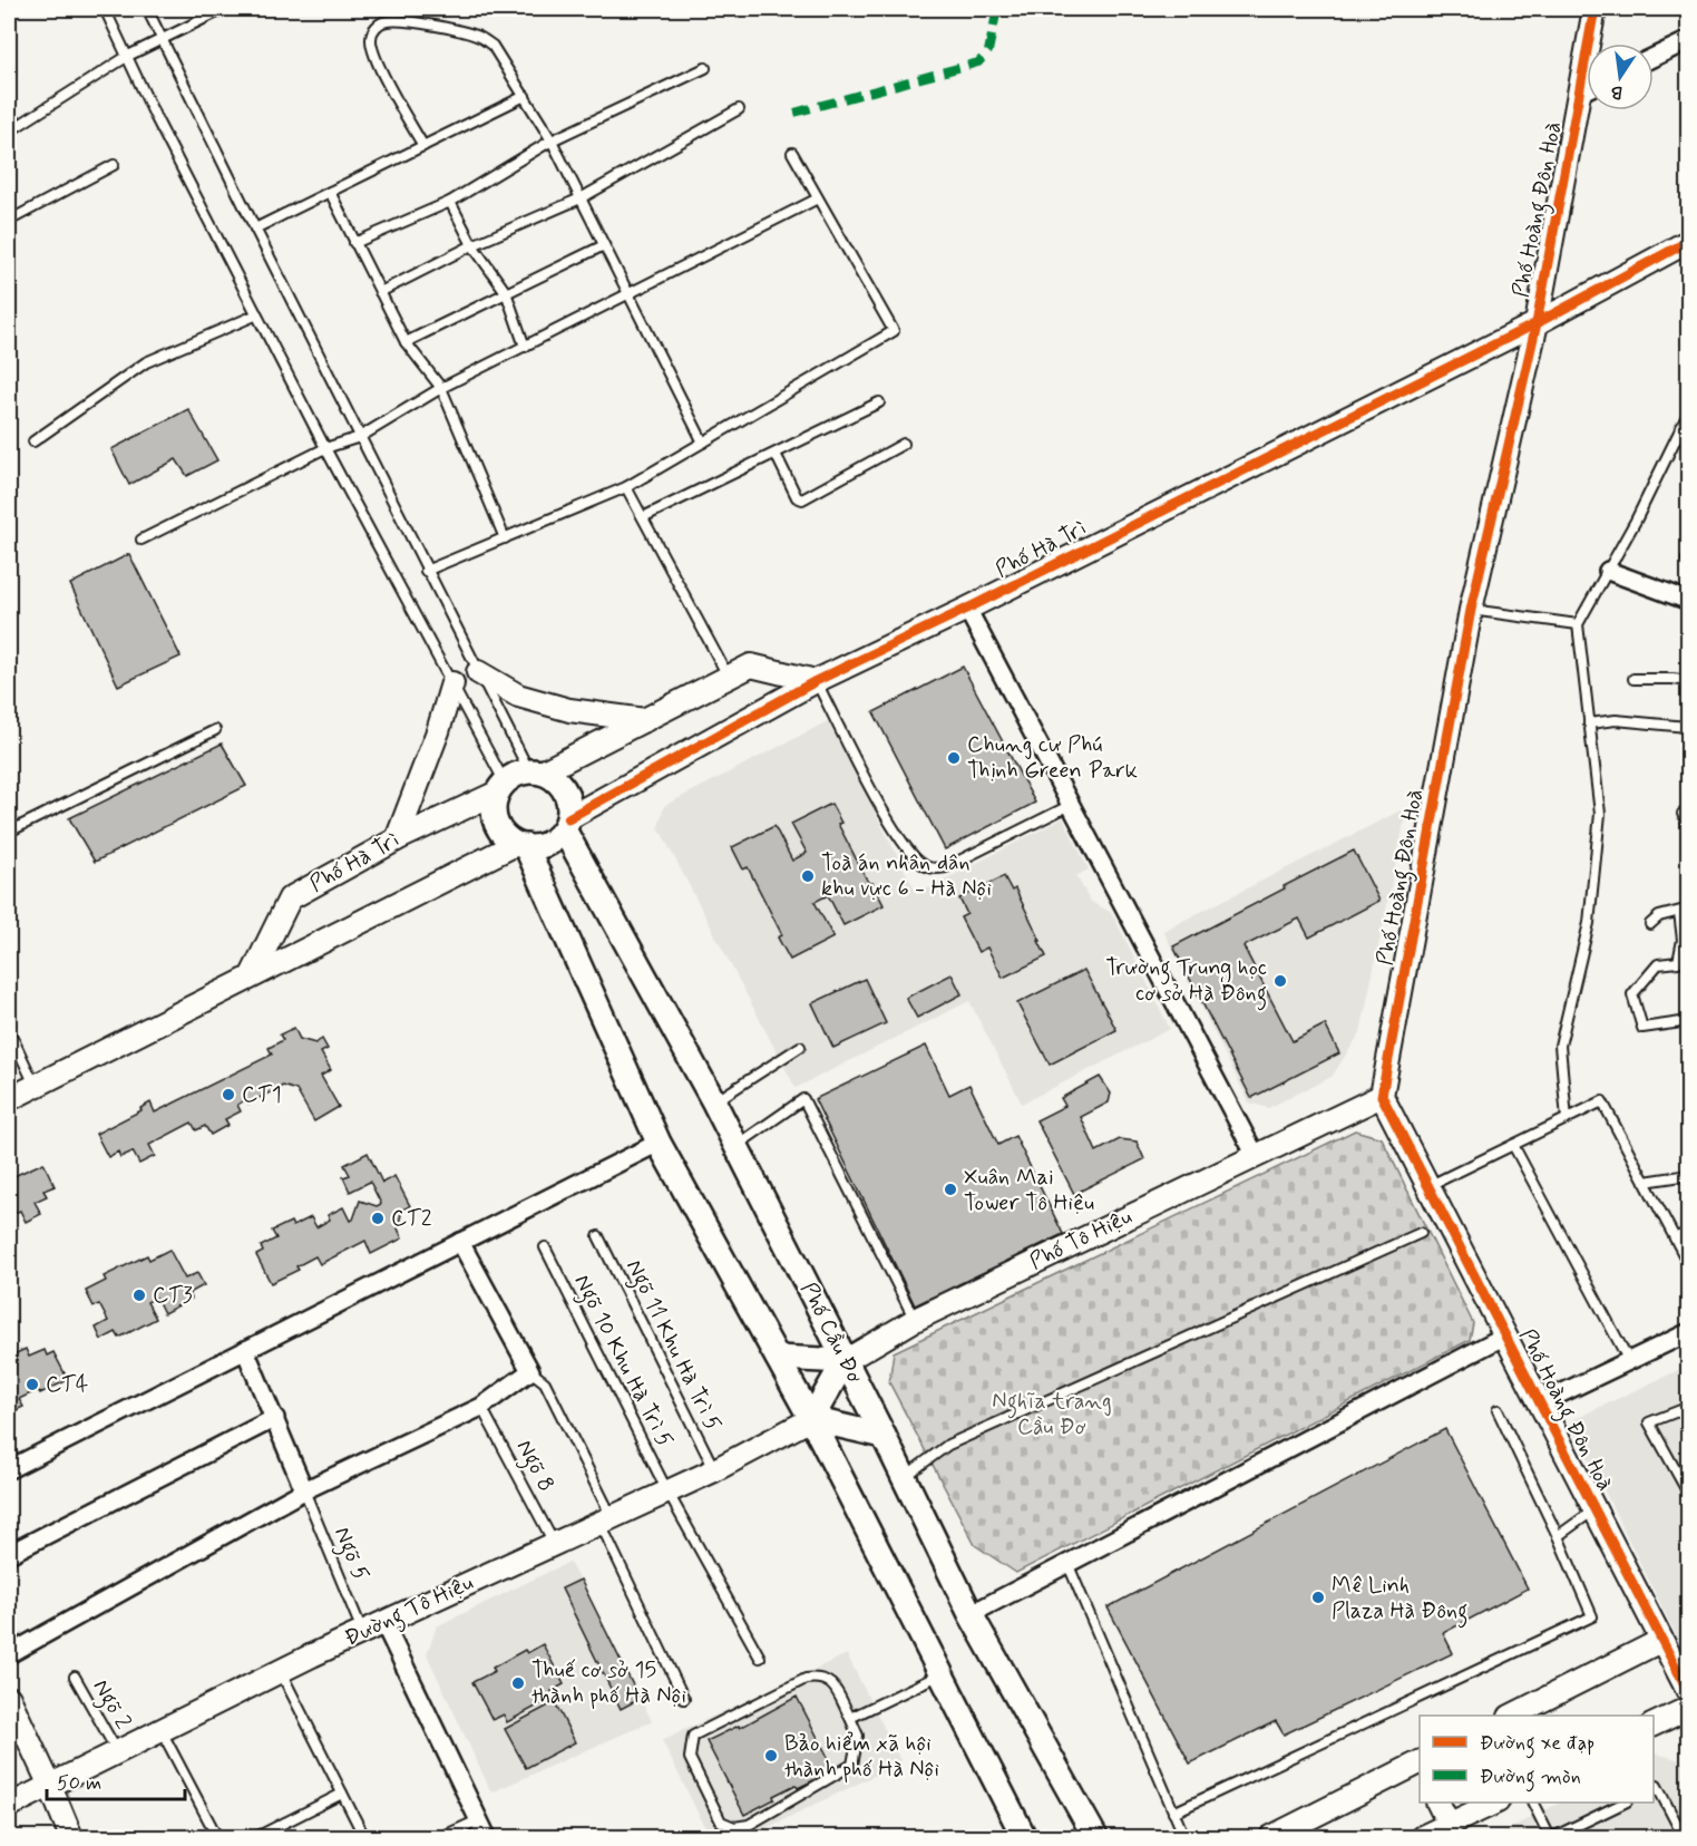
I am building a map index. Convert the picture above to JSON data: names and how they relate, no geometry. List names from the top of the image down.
{
  "streets": {
    "main road": ["Phố Tô Hiệu", "Phố Cầu Đơ"],
    "street": ["Phố Hoàng Đôn Hoà", "Phố Hà Trì", "Đường Tô Hiệu"],
    "lane": [
      "Ngõ 11 Khu Hà Trì 5",
      "Ngõ 10 Khu Hà Trì 5",
      "Ngõ 8",
      "Ngõ 5",
      "Ngõ 2"
    ]
  },
  "crossings": [
    ["Phố Hoàng Đôn Hoà", "Phố Hà Trì"],
    ["Phố Hoàng Đôn Hoà", "Phố Tô Hiệu"],
    ["Phố Hà Trì", "Phố Cầu Đơ"],
    ["Phố Tô Hiệu", "Phố Cầu Đơ"],
    ["Phố Tô Hiệu", "Đường Tô Hiệu"],
    ["Ngõ 11 Khu Hà Trì 5", "Đường Tô Hiệu"],
    ["Ngõ 10 Khu Hà Trì 5", "Đường Tô Hiệu"],
    ["Ngõ 8", "Đường Tô Hiệu"],
    ["Ngõ 5", "Đường Tô Hiệu"],
    ["Đường Tô Hiệu", "Ngõ 2"]
  ],
  "parks": ["Nghĩa trang Cầu Đơ"],
  "places": [
    "Chung cư Phú Thịnh Green Park",
    "Toà án nhân dân khu vực 6 - Hà Nội",
    "Trường Trung học cơ sở Hà Đông",
    "CT1",
    "Xuân Mai Tower Tô Hiệu",
    "CT2",
    "CT3",
    "CT4",
    "Mê Linh Plaza Hà Đông",
    "Thuế cơ sở 15 thành phố Hà Nội",
    "Bảo hiểm xã hội thành phố Hà Nội"
  ],
  "legend": ["Đường xe đạp", "Đường mòn"],
  "scale_bar": "50 m",
  "north": "bottom"
}
